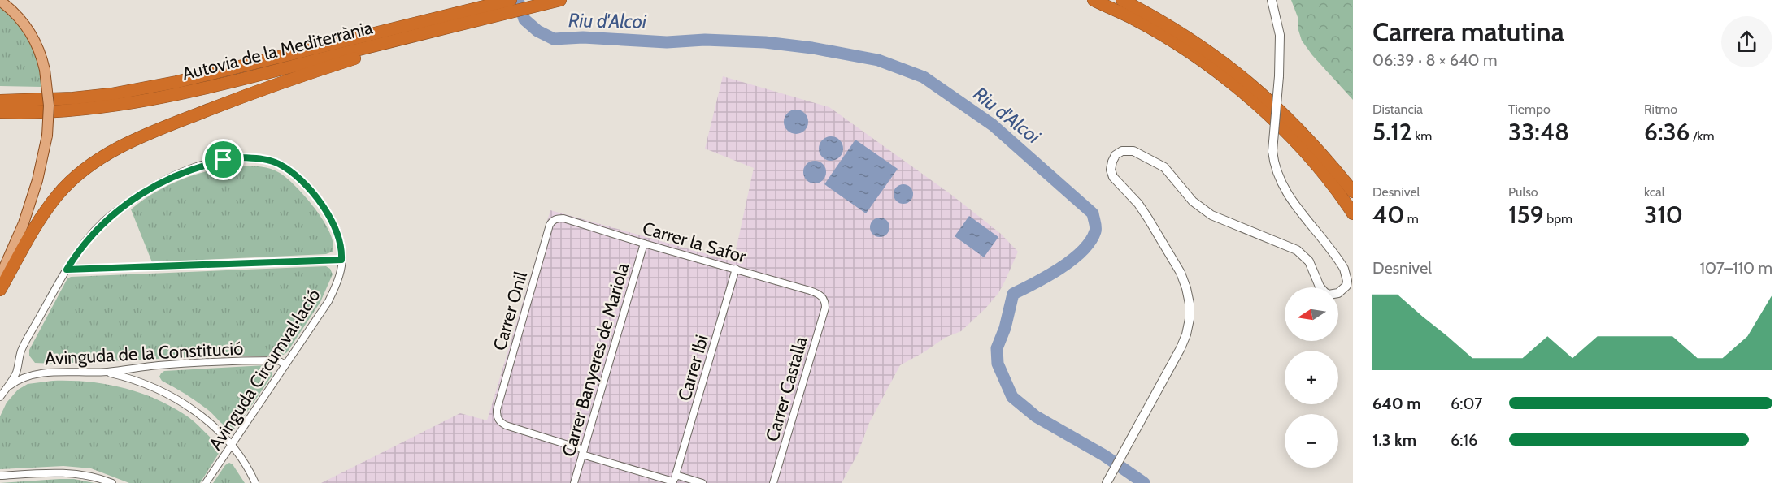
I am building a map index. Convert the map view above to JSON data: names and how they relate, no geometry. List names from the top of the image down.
{
  "streets": {
    "highway": ["Autovia de la Mediterrània"],
    "street": [
      "Carrer la Safor",
      "Carrer Onil",
      "Avinguda de la Constitució",
      "Carrer Banyeres de Mariola",
      "Carrer Ibi",
      "Avinguda Circumval·lació",
      "Carrer Castalla"
    ]
  },
  "crossings": [
    ["Carrer la Safor", "Carrer Onil"],
    ["Carrer la Safor", "Carrer Banyeres de Mariola"],
    ["Carrer la Safor", "Carrer Ibi"],
    ["Carrer la Safor", "Carrer Castalla"],
    ["Carrer Onil", "Carrer Banyeres de Mariola"],
    ["Avinguda de la Constitució", "Avinguda Circumval·lació"]
  ],
  "water": ["Riu d'Alcoi"],
  "north": "left",
  "page": {
    "heading": ["Carrera matutina", "06:39 · 8 × 640 m"],
    "stats": [
      ["Distancia", "5.12 km"],
      ["Tiempo", "33:48"],
      ["Ritmo", "6:36 /km"],
      ["Desnivel", "40 m"],
      ["Pulso", "159 bpm"],
      ["kcal", "310"]
    ],
    "chart": ["Desnivel", "107–110 m"],
    "map_buttons": ["+", "−"],
    "list": [
      {
        "name": "640 m",
        "note": "6:07"
      },
      {
        "name": "1.3 km",
        "note": "6:16"
      }
    ]
  }
}
